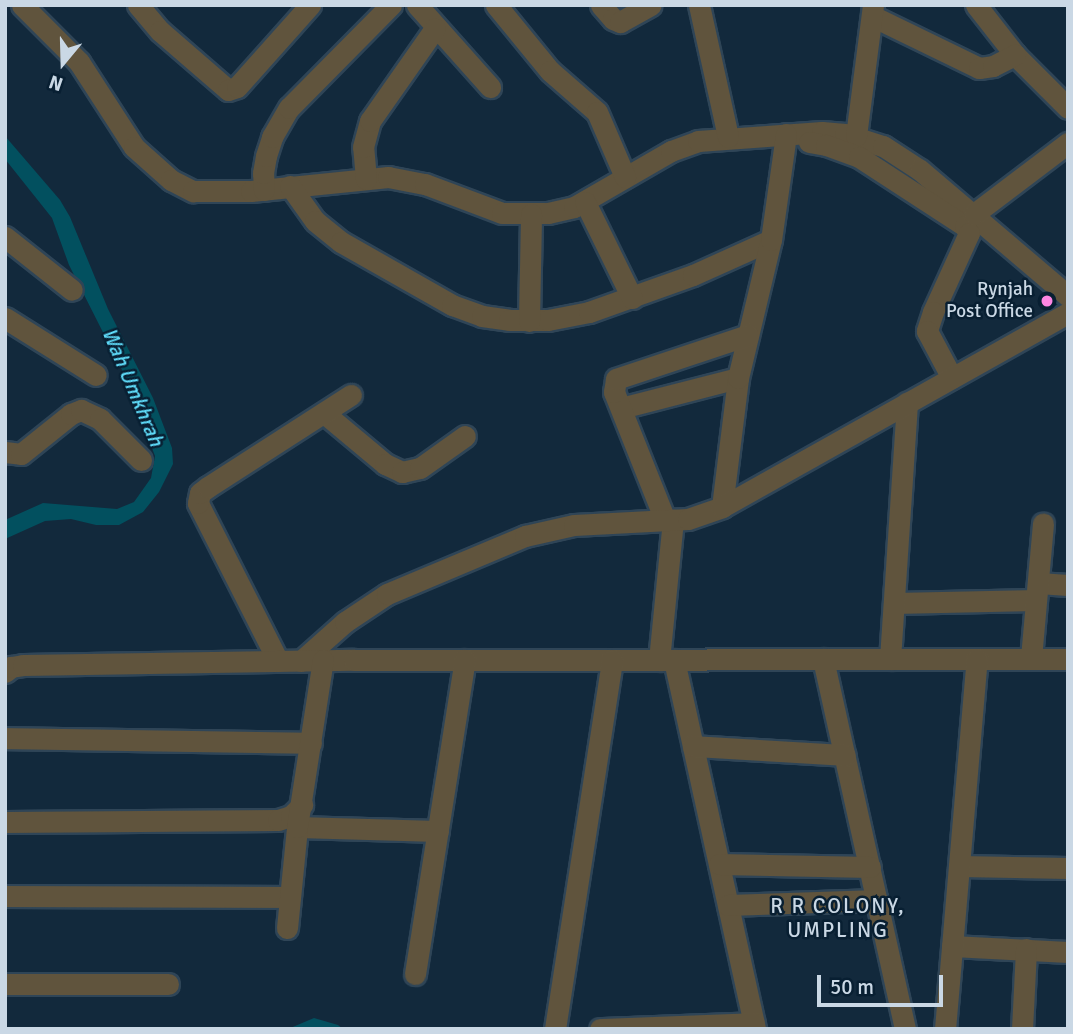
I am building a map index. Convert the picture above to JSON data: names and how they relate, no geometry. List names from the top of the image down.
{
  "districts": ["R R COLONY, UMPLING"],
  "water": ["Wah Umkhrah"],
  "places": ["Rynjah Post Office"],
  "scale_bar": "50 m",
  "north": "bottom"
}
